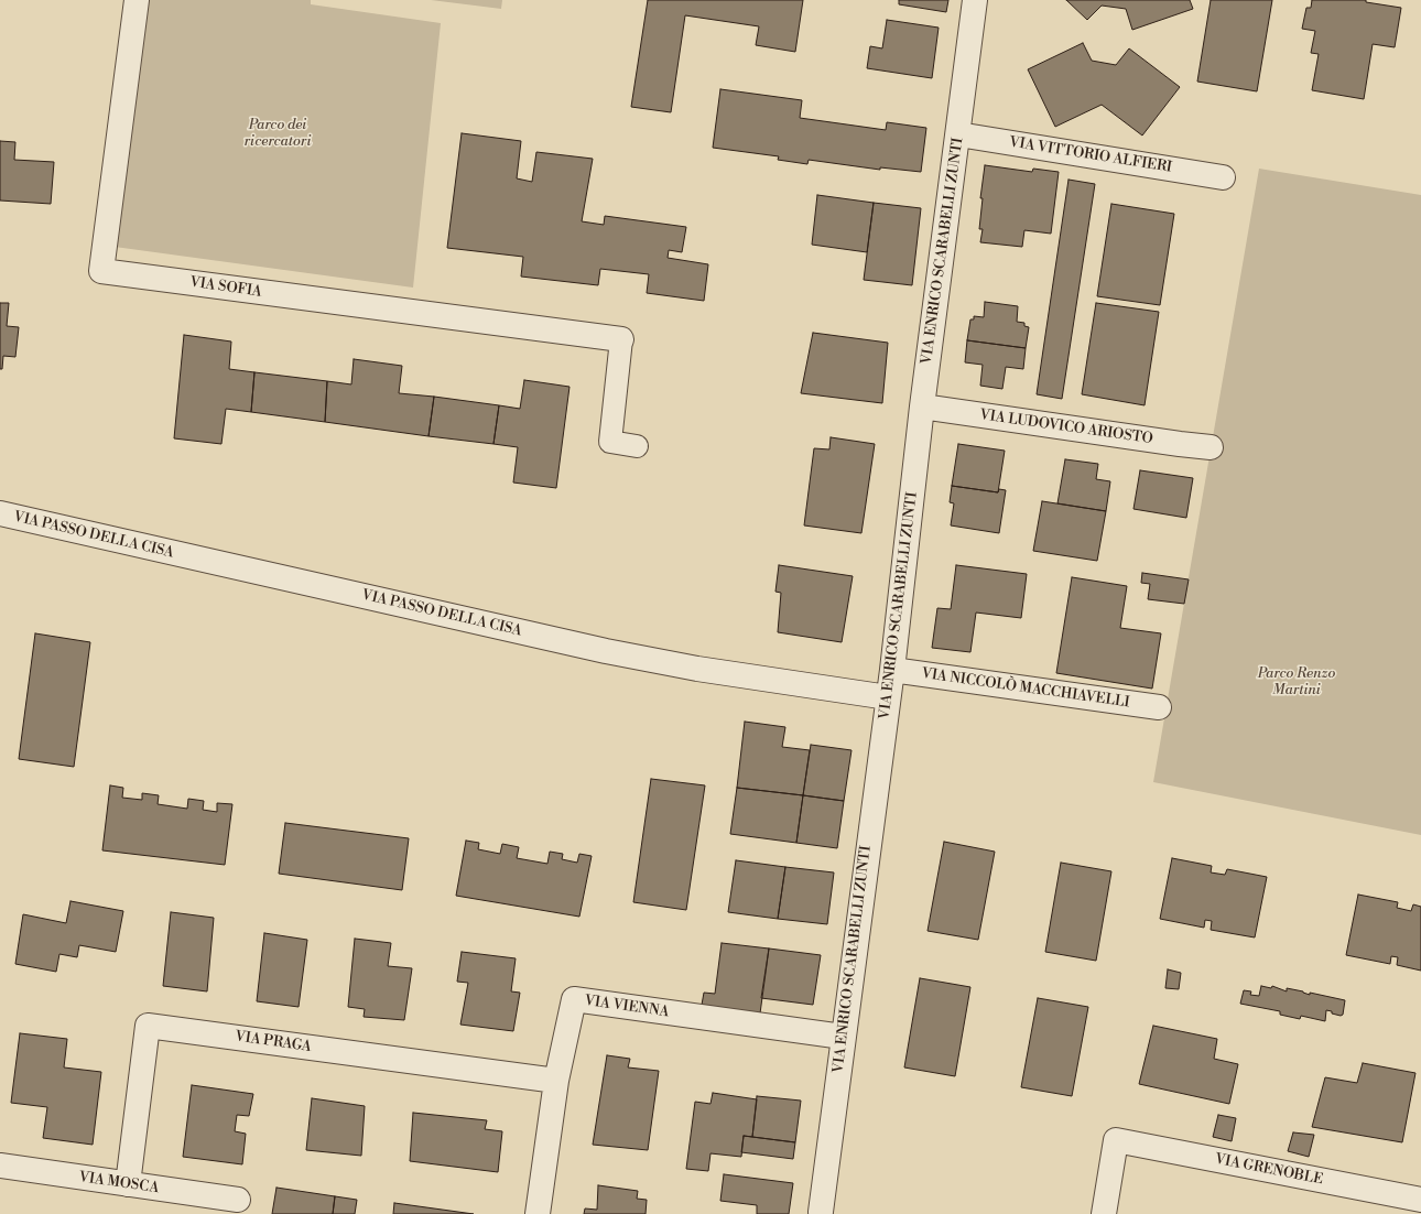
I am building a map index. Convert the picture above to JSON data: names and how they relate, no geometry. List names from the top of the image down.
{
  "streets": {
    "street": [
      "VIA VITTORIO ALFIERI",
      "VIA ENRICO SCARABELLI ZUNTI",
      "VIA SOFIA",
      "VIA LUDOVICO ARIOSTO",
      "VIA PASSO DELLA CISA",
      "VIA NICCOLÒ MACCHIAVELLI",
      "VIA VIENNA",
      "VIA PRAGA",
      "VIA GRENOBLE",
      "VIA MOSCA"
    ]
  },
  "crossings": [
    ["VIA VITTORIO ALFIERI", "VIA ENRICO SCARABELLI ZUNTI"],
    ["VIA ENRICO SCARABELLI ZUNTI", "VIA LUDOVICO ARIOSTO"],
    ["VIA ENRICO SCARABELLI ZUNTI", "VIA PASSO DELLA CISA"],
    ["VIA ENRICO SCARABELLI ZUNTI", "VIA NICCOLÒ MACCHIAVELLI"],
    ["VIA ENRICO SCARABELLI ZUNTI", "VIA VIENNA"],
    ["VIA VIENNA", "VIA PRAGA"],
    ["VIA PRAGA", "VIA MOSCA"]
  ],
  "parks": ["Parco dei ricercatori", "Parco Renzo Martini"]
}
